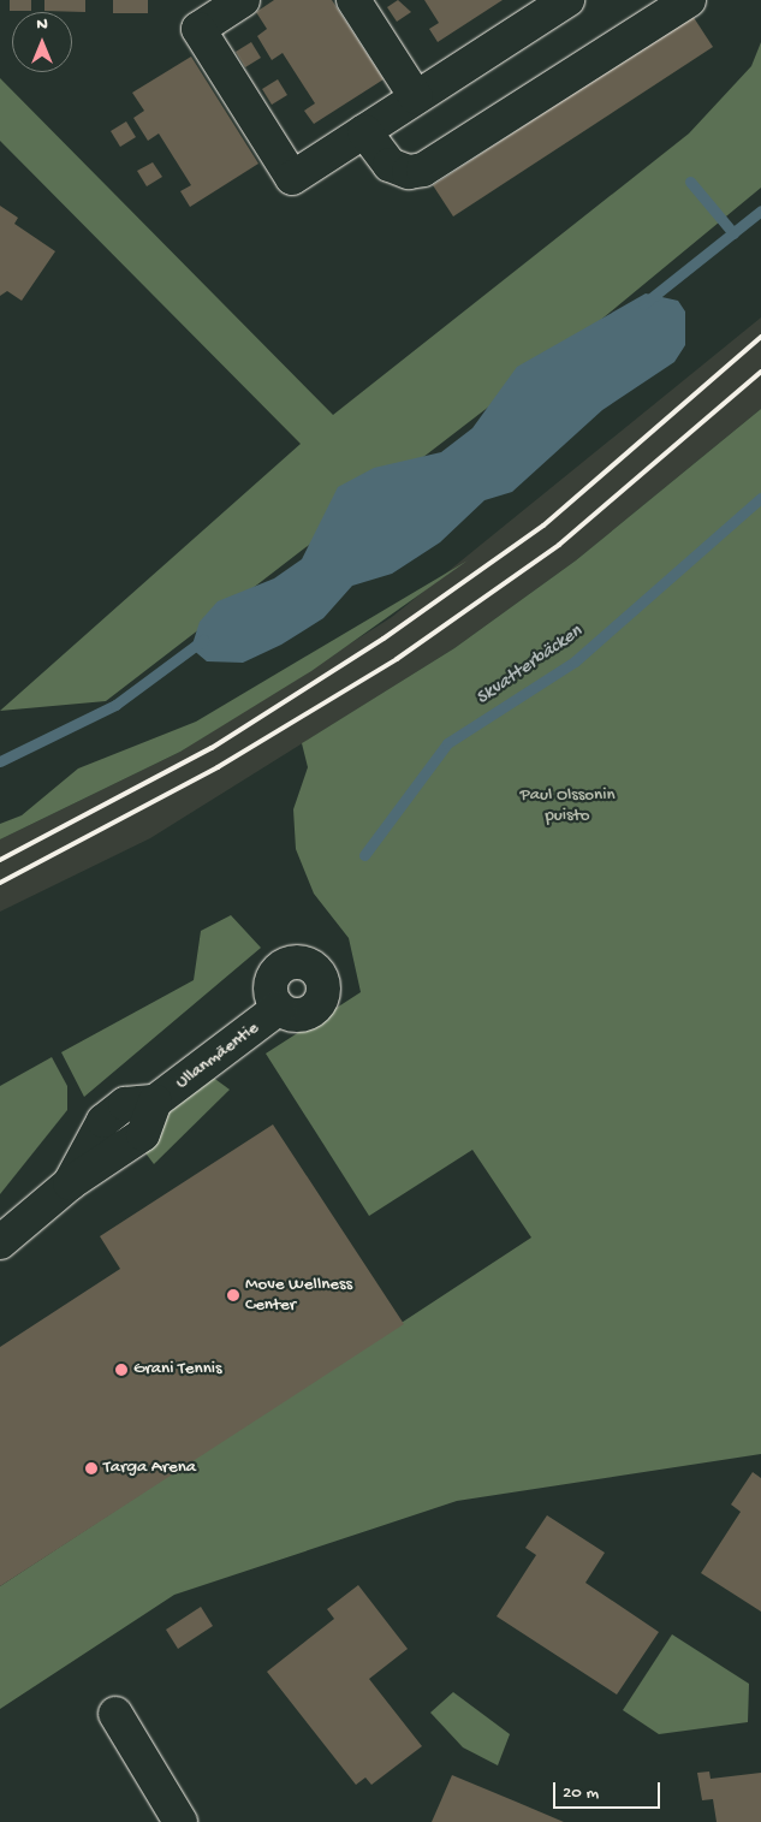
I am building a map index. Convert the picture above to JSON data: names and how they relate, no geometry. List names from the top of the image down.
{
  "streets": {
    "street": ["Ullanmäentie"]
  },
  "water": ["Skvatterbäcken"],
  "parks": ["Paul Olssonin puisto"],
  "places": ["Move Wellness Center", "Grani Tennis", "Targa Arena"],
  "scale_bar": "20 m",
  "north": "top"
}
